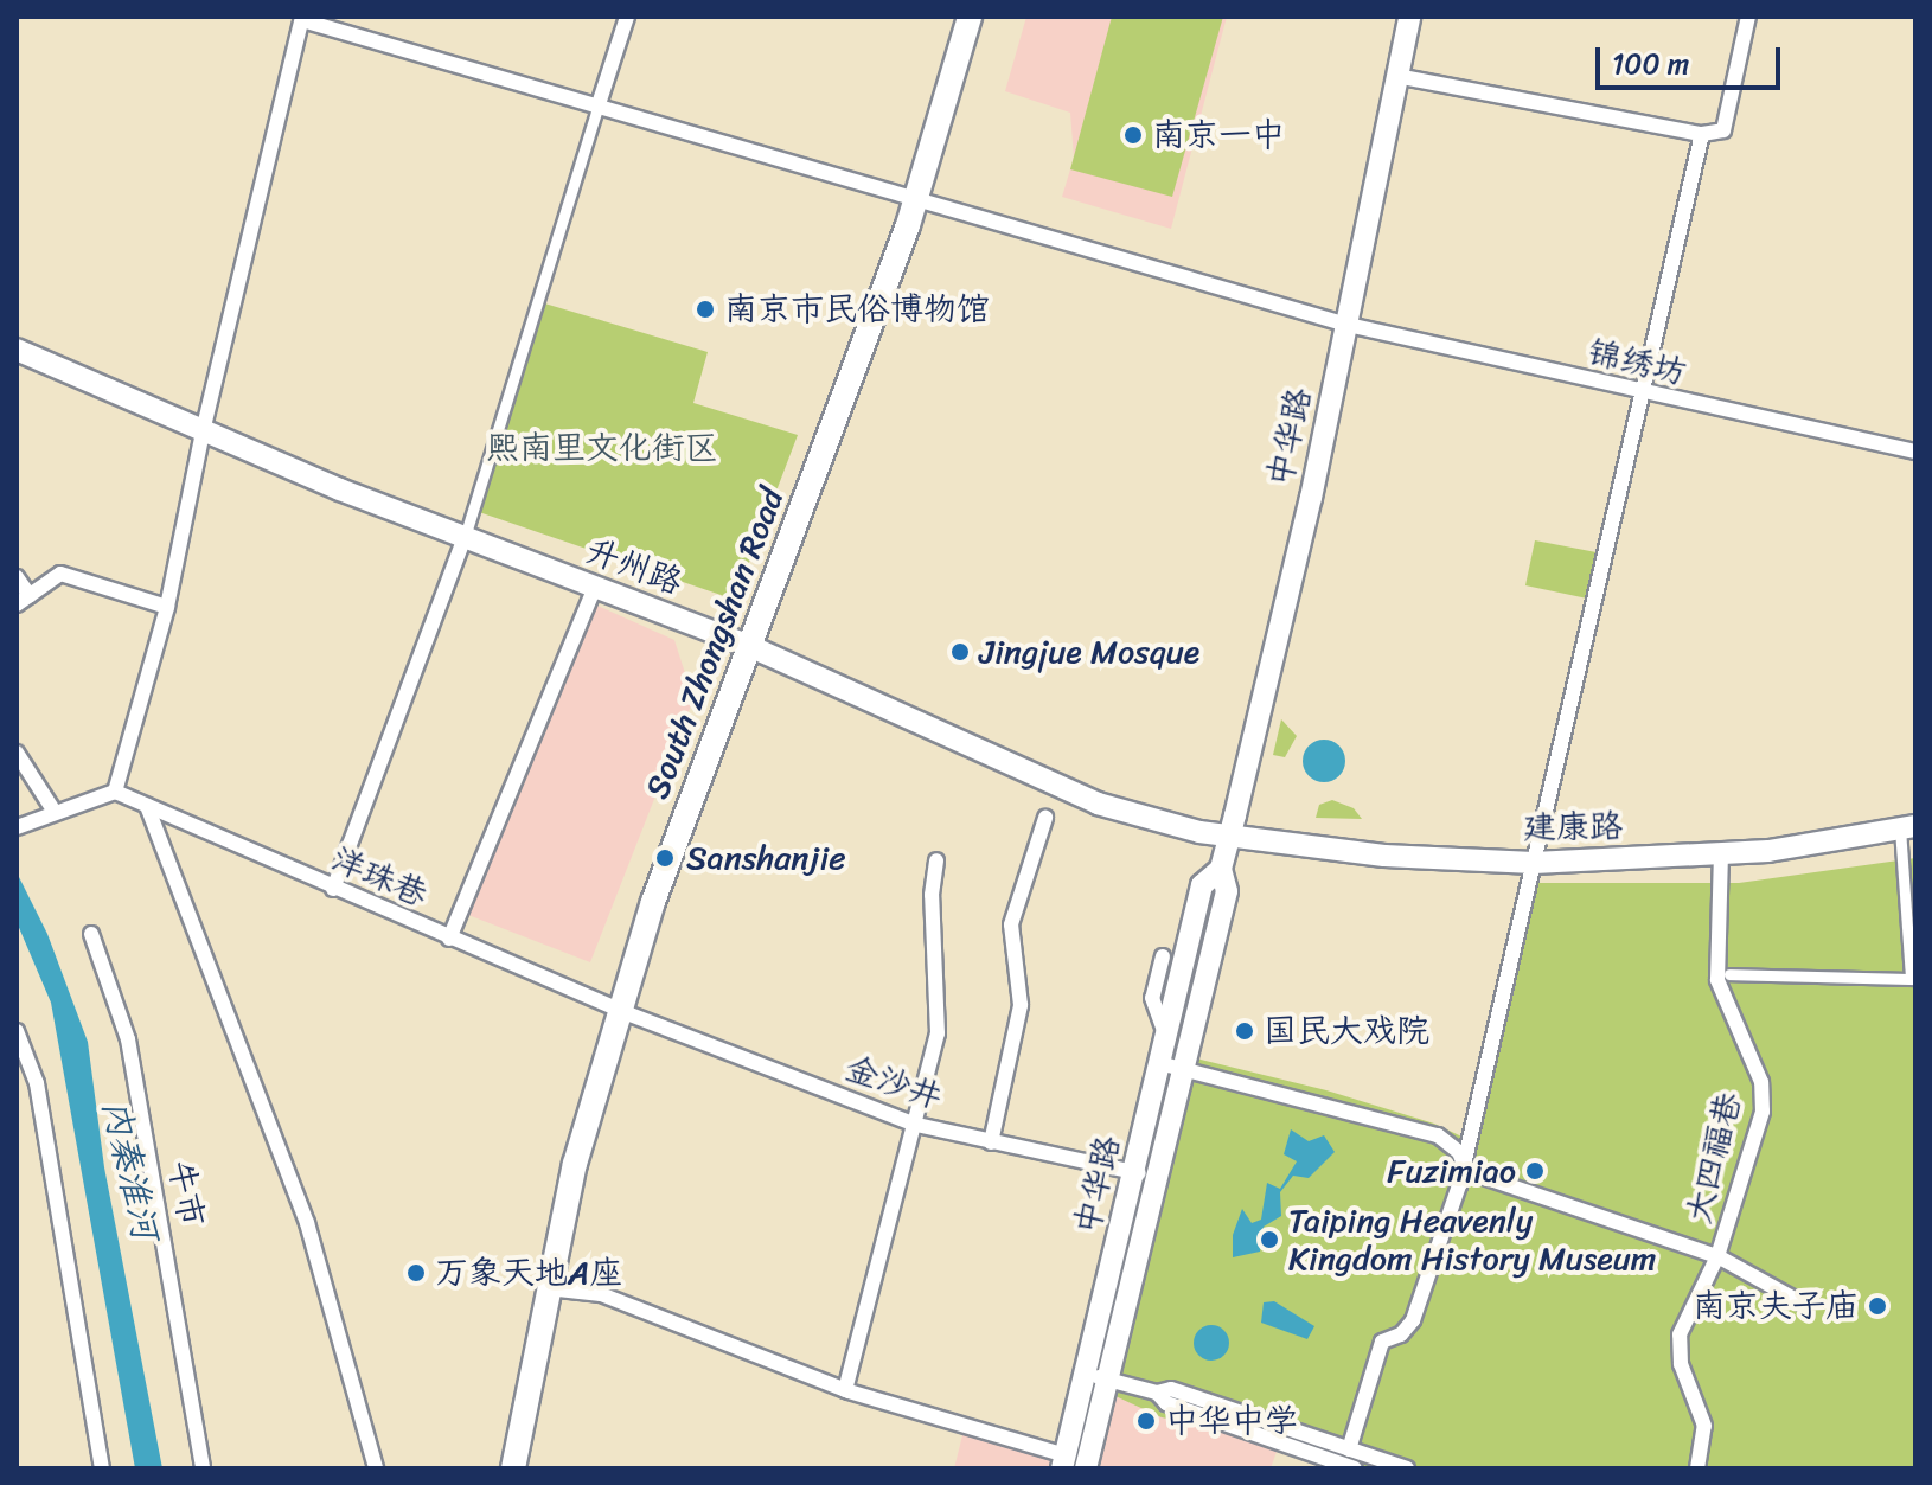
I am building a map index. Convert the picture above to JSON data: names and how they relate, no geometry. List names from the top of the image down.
{
  "streets": {
    "main road": [
      "中华路",
      "升州路",
      "South Zhongshan Road",
      "建康路"
    ],
    "street": [
      "锦绣坊",
      "洋珠巷",
      "金沙井",
      "大四福巷",
      "牛市"
    ]
  },
  "crossings": [
    ["锦绣坊", "中华路"],
    ["锦绣坊", "South Zhongshan Road"],
    ["中华路", "升州路"],
    ["中华路", "建康路"],
    ["中华路", "金沙井"],
    ["升州路", "South Zhongshan Road"],
    ["升州路", "建康路"],
    ["South Zhongshan Road", "洋珠巷"],
    ["South Zhongshan Road", "金沙井"],
    ["建康路", "大四福巷"],
    ["洋珠巷", "金沙井"]
  ],
  "water": ["内秦淮河"],
  "parks": ["熙南里文化街区"],
  "places": [
    "南京一中",
    "南京市民俗博物馆",
    "Jingjue Mosque",
    "Sanshanjie",
    "国民大戏院",
    "Fuzimiao",
    "Taiping Heavenly Kingdom History Museum",
    "万象天地A座",
    "南京夫子庙",
    "中华中学"
  ],
  "scale_bar": "100 m"
}
